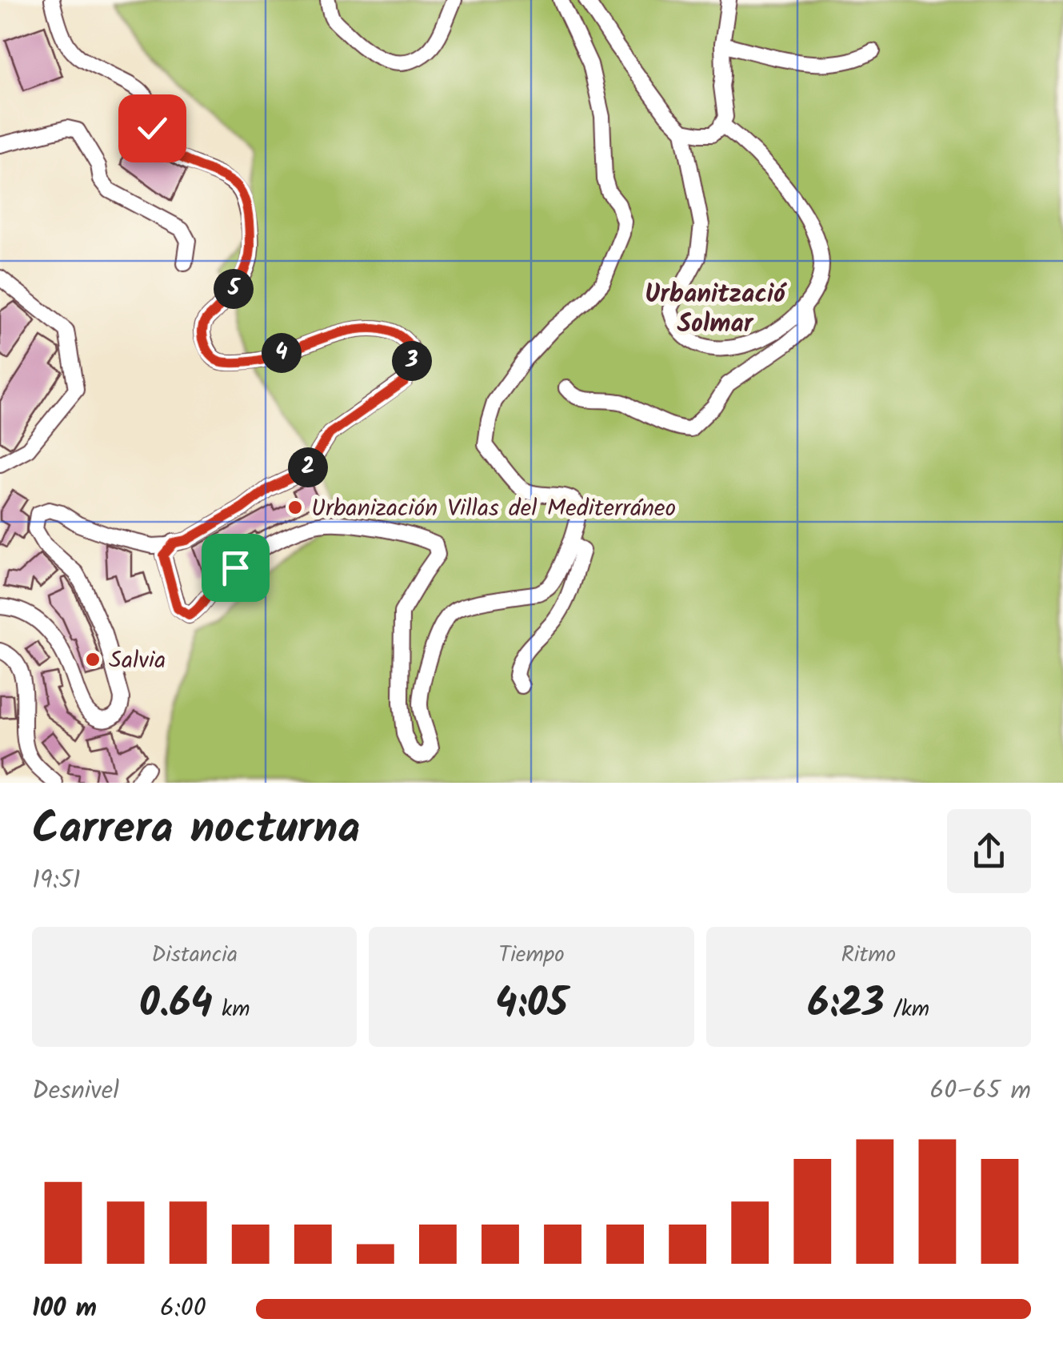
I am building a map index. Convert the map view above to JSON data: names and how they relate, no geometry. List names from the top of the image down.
{
  "districts": ["Urbanització Solmar"],
  "places": ["Urbanización Villas del Mediterráneo", "Salvia"],
  "page": {
    "pins": [
      "5",
      "4",
      "3",
      "2"
    ],
    "heading": ["Carrera nocturna", "19:51"],
    "stats": [
      ["Distancia", "0.64 km"],
      ["Tiempo", "4:05"],
      ["Ritmo", "6:23 /km"]
    ],
    "chart": ["Desnivel", "60–65 m"],
    "list": [
      {
        "name": "100 m",
        "note": "6:00"
      }
    ]
  }
}
